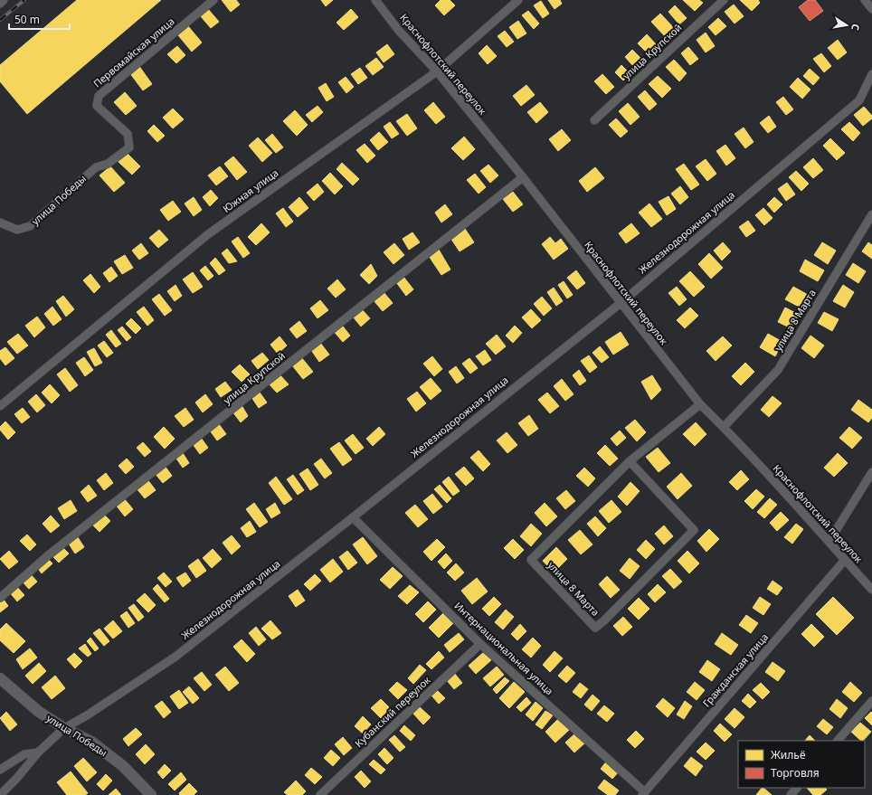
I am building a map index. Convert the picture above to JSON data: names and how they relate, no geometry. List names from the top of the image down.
{
  "streets": {
    "street": [
      "улица Крупской",
      "Первомайская улица",
      "Краснофлотский переулок",
      "Южная улица",
      "улица Победы",
      "Железнодорожная улица",
      "улица 8 Марта",
      "Интернациональная улица",
      "Гражданская улица",
      "Кубанский переулок"
    ]
  },
  "crossings": [
    ["улица Крупской", "Краснофлотский переулок"],
    ["Первомайская улица", "улица Победы"],
    ["Краснофлотский переулок", "Южная улица"],
    ["Краснофлотский переулок", "Железнодорожная улица"],
    ["Краснофлотский переулок", "улица 8 Марта"],
    ["Краснофлотский переулок", "Гражданская улица"],
    ["улица Победы", "Железнодорожная улица"],
    ["Железнодорожная улица", "Интернациональная улица"],
    ["Интернациональная улица", "Гражданская улица"],
    ["Интернациональная улица", "Кубанский переулок"]
  ],
  "legend": ["Жильё", "Торговля"],
  "scale_bar": "50 m",
  "north": "right"
}
